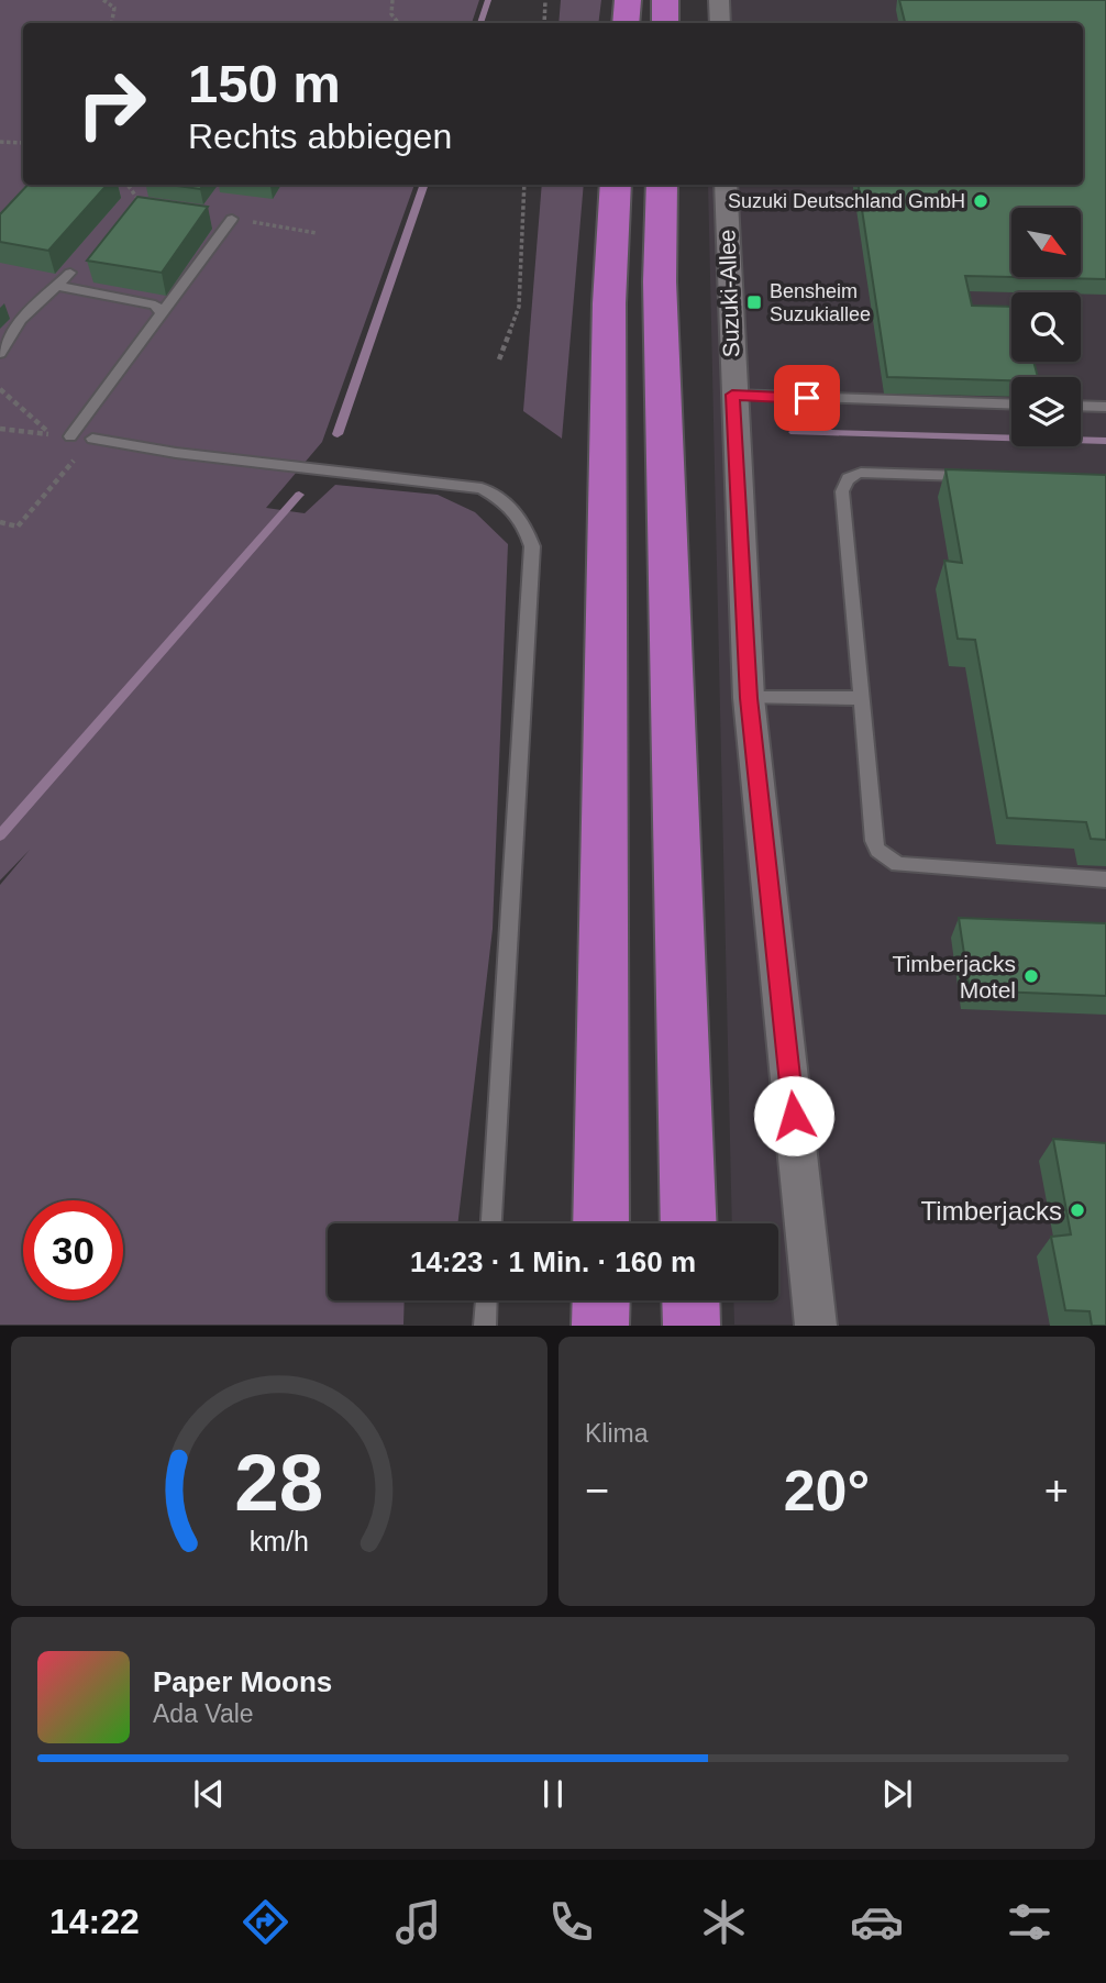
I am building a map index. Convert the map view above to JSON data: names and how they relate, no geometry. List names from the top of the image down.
{
  "streets": {
    "street": ["Suzuki-Allee"]
  },
  "places": {
    "other": ["Suzuki Deutschland GmbH", "Timberjacks Motel", "Timberjacks"],
    "transit": ["Bensheim Suzukiallee"]
  },
  "north": "bottom right",
  "page": {
    "turn": ["150 m", "Rechts abbiegen"],
    "limit": "30",
    "trip": "14:23 · 1 Min. · 160 m",
    "tile": "Klima",
    "heat": ["−", "20°", "+"],
    "song": ["Paper Moons", "Ada Vale"],
    "tabs": "14:22",
    "gauge": ["28", "km/h"]
  }
}
